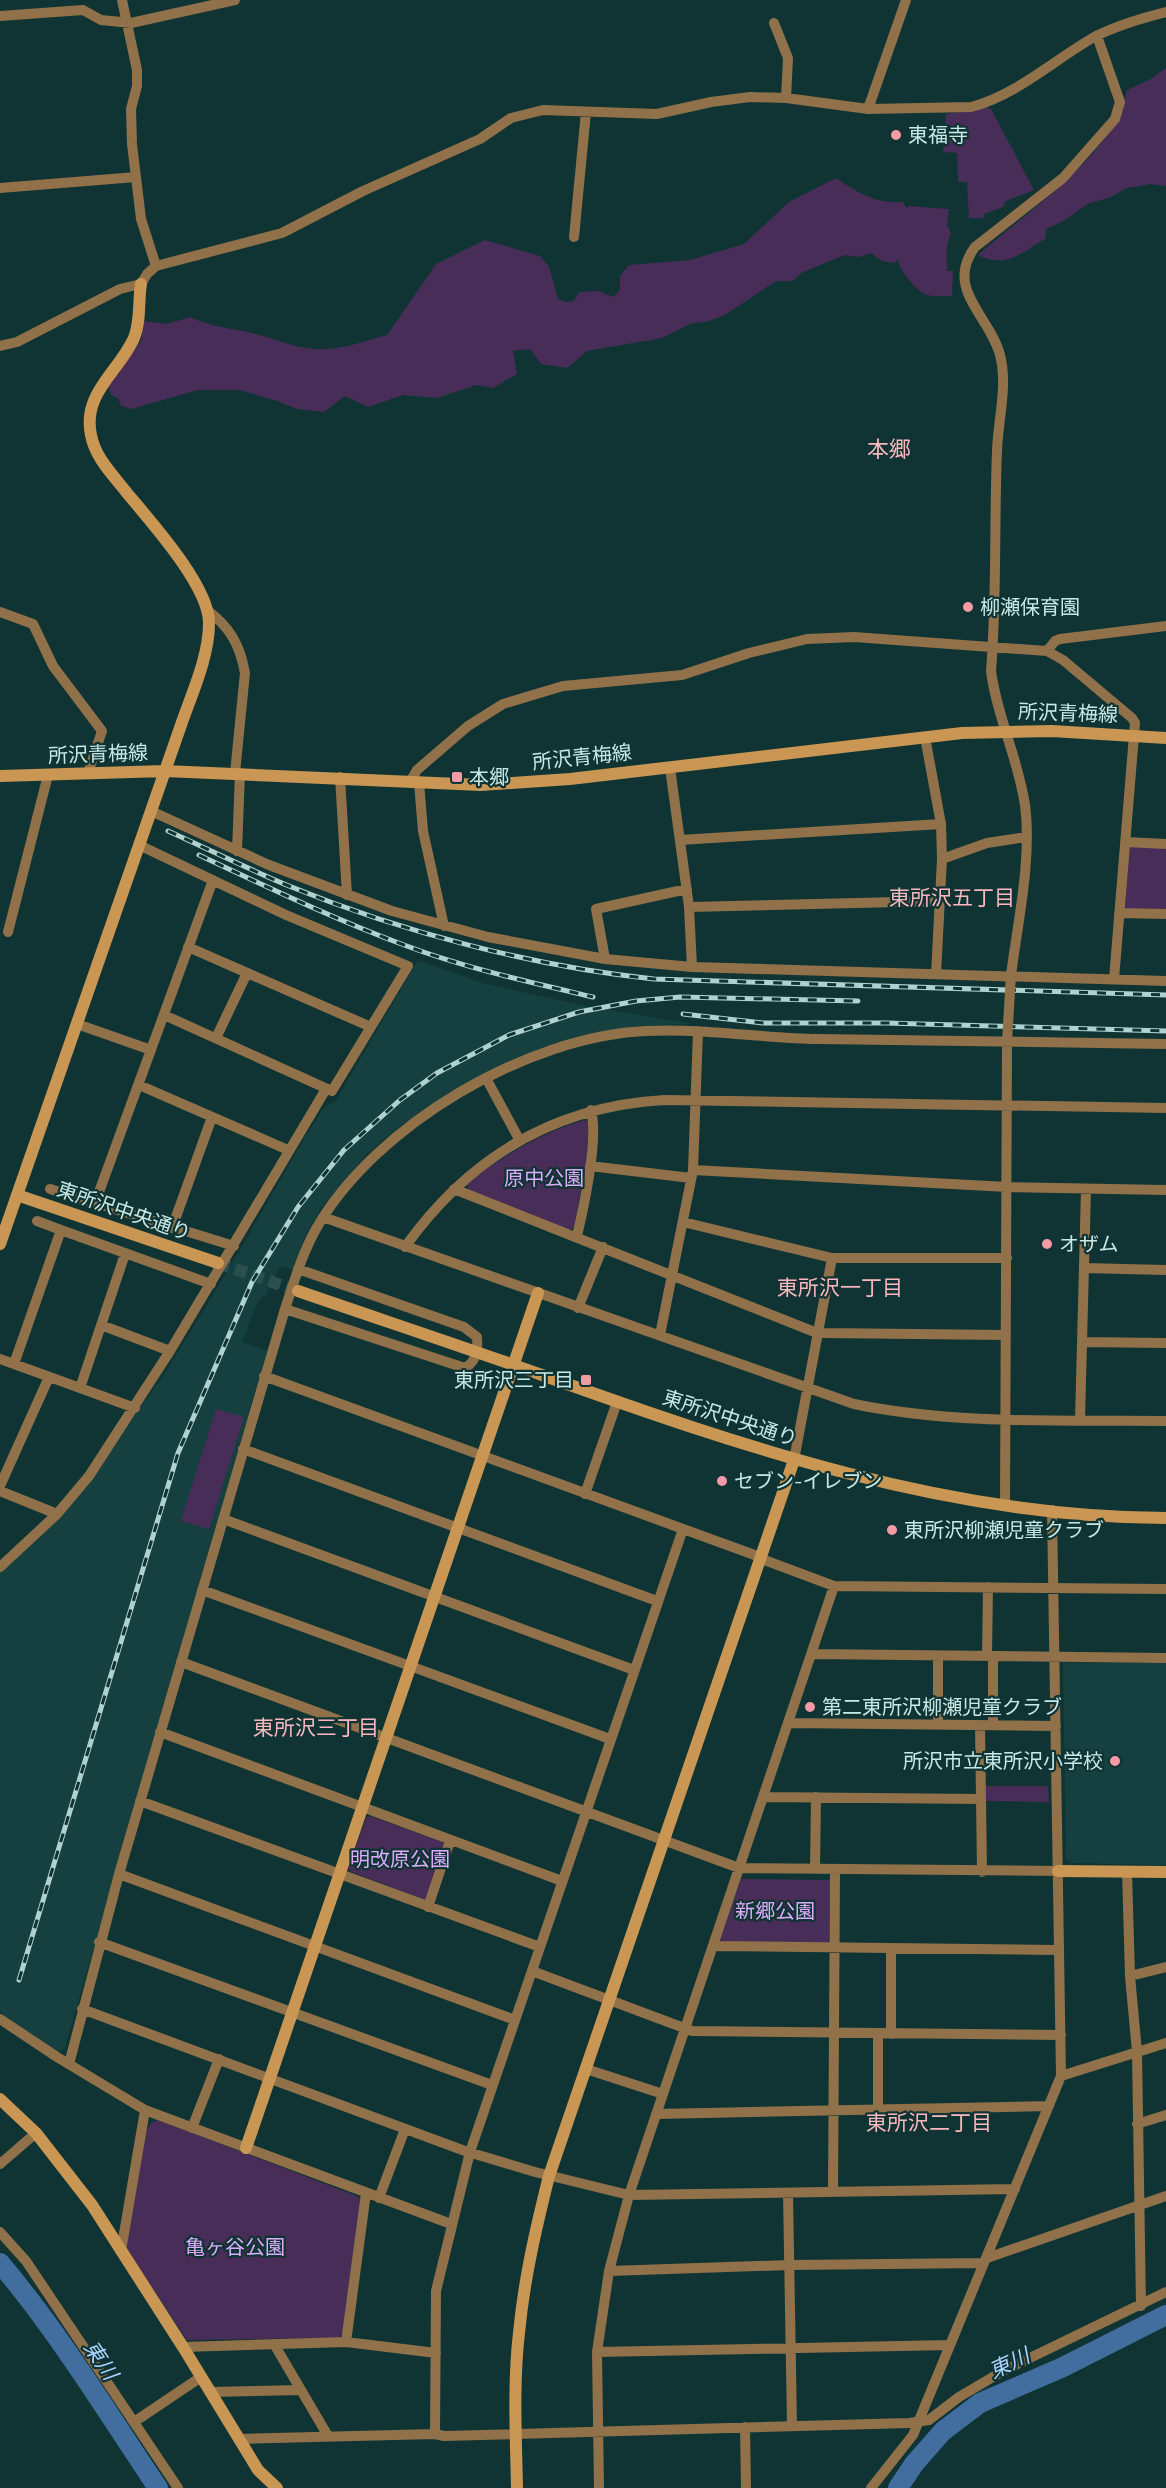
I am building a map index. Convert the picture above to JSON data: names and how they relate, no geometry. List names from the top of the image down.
{
  "streets": {
    "street": ["所沢青梅線", "東所沢中央通り"]
  },
  "districts": [
    "本郷",
    "東所沢五丁目",
    "東所沢一丁目",
    "東所沢三丁目",
    "東所沢二丁目"
  ],
  "water": ["東川"],
  "parks": [
    "原中公園",
    "明改原公園",
    "新郷公園",
    "亀ヶ谷公園"
  ],
  "places": {
    "other": [
      "東福寺",
      "柳瀬保育園",
      "オザム",
      "セブン-イレブン",
      "東所沢柳瀬児童クラブ",
      "第二東所沢柳瀬児童クラブ",
      "所沢市立東所沢小学校"
    ],
    "transit": ["本郷", "東所沢三丁目"]
  }
}
